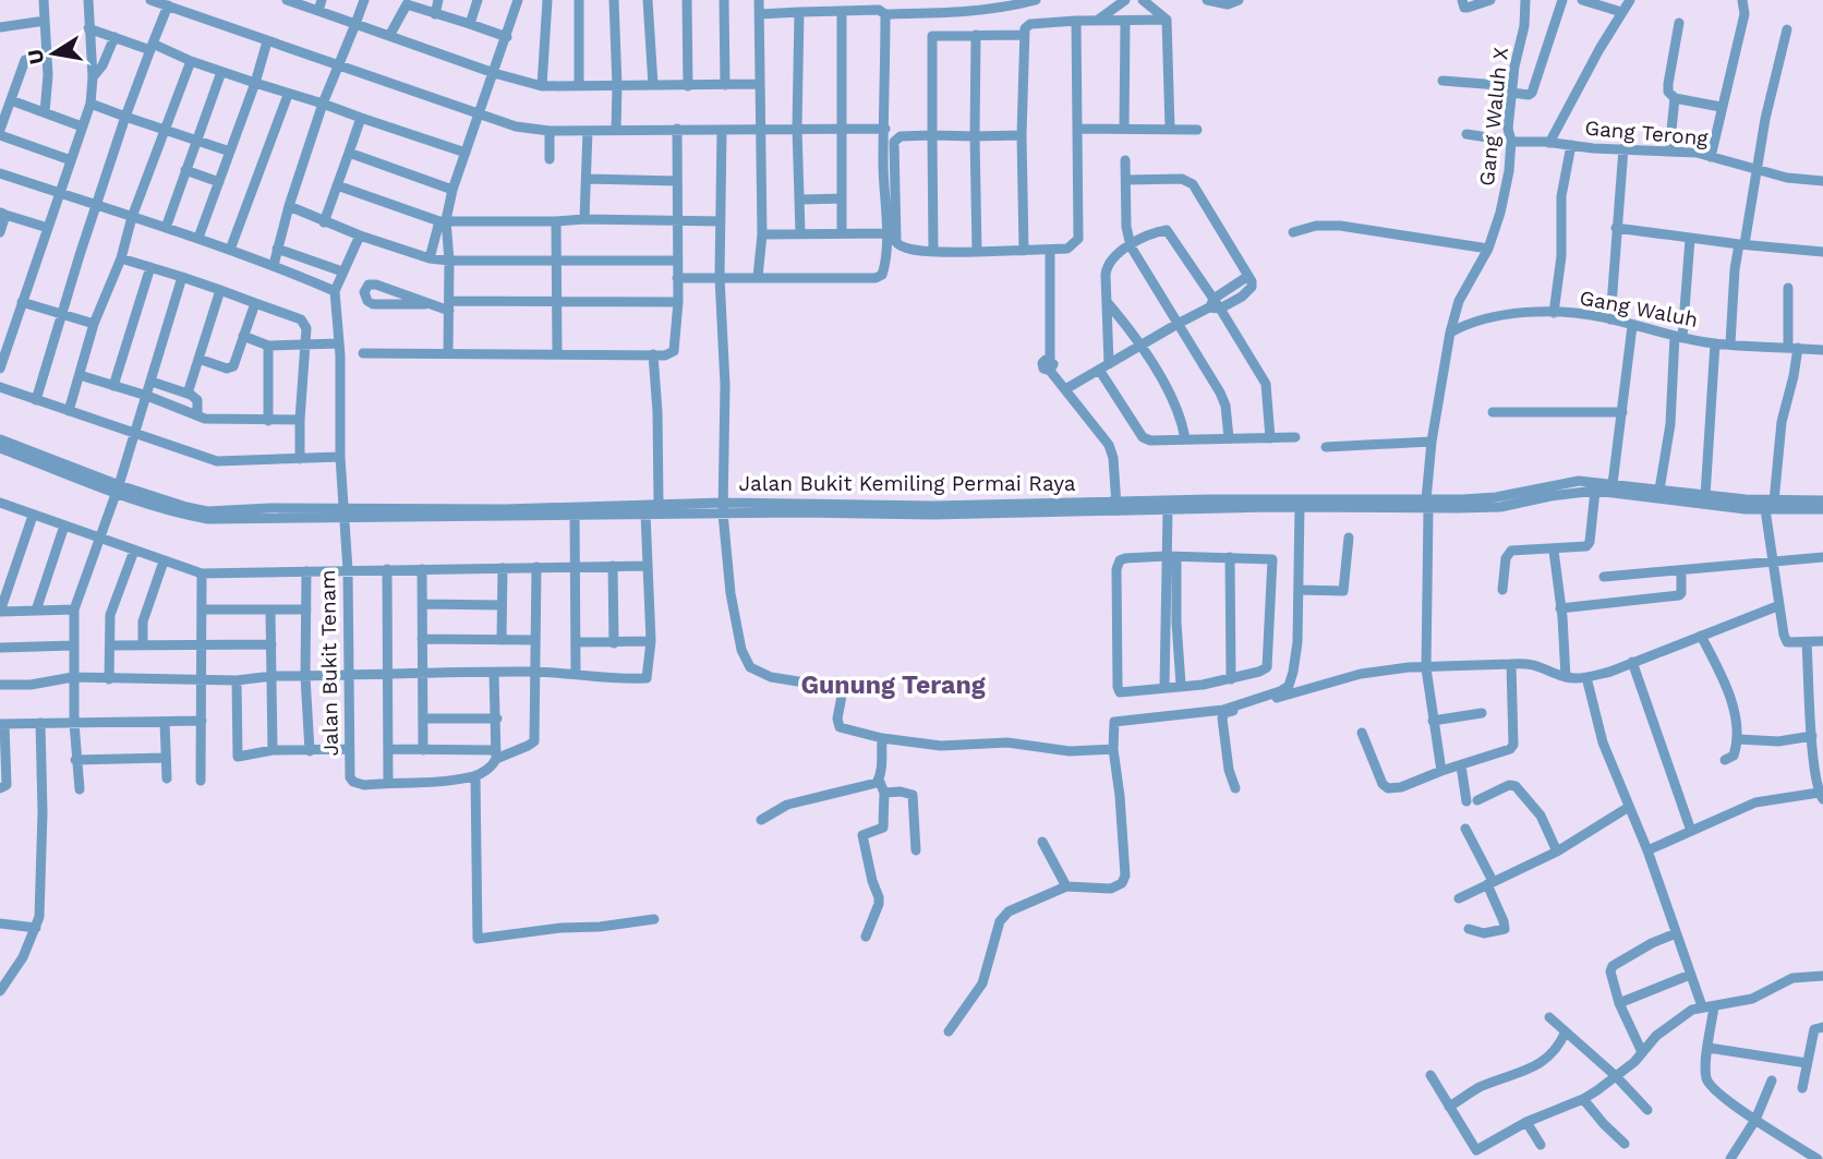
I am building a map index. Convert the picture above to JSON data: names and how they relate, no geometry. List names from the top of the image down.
{
  "streets": {
    "street": [
      "Gang Waluh X",
      "Gang Terong",
      "Gang Waluh",
      "Jalan Bukit Kemiling Permai Raya",
      "Jalan Bukit Tenam"
    ]
  },
  "crossings": [
    ["Gang Waluh X", "Gang Terong"],
    ["Gang Waluh X", "Gang Waluh"],
    ["Gang Waluh X", "Jalan Bukit Kemiling Permai Raya"],
    ["Jalan Bukit Kemiling Permai Raya", "Jalan Bukit Tenam"]
  ],
  "districts": ["Gunung Terang"],
  "north": "left"
}
